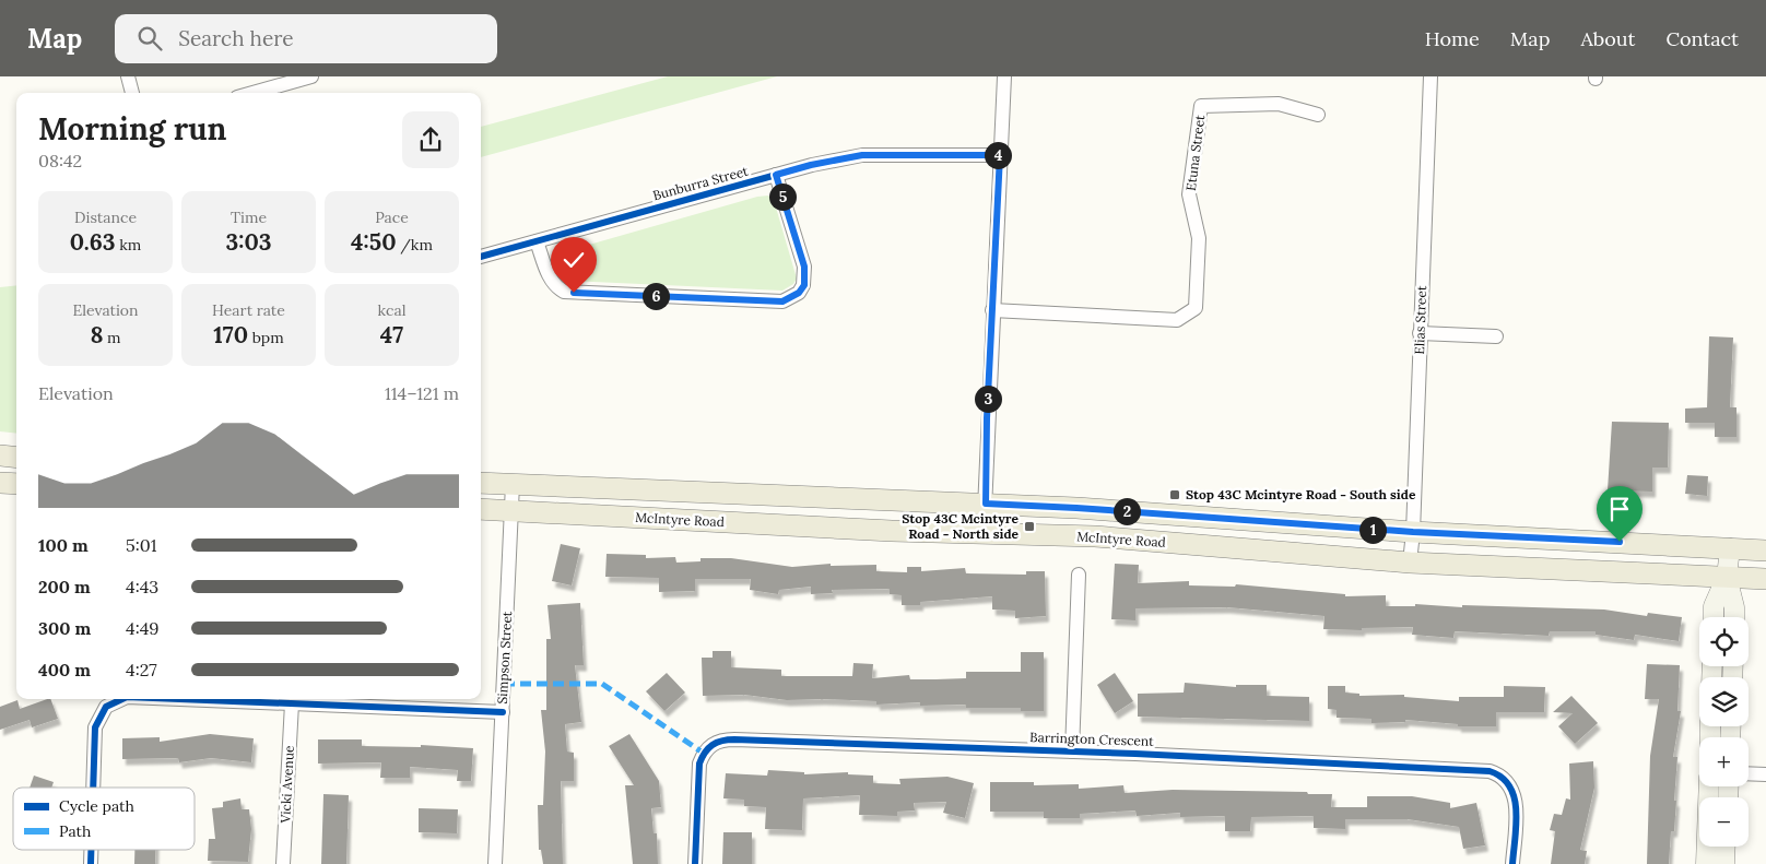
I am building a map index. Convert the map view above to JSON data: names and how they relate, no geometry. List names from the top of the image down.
{
  "streets": {
    "main road": ["McIntyre Road"],
    "street": [
      "Etuna Street",
      "Bunburra Street",
      "Elias Street",
      "Simpson Street",
      "Barrington Crescent",
      "Vicki Avenue"
    ]
  },
  "crossings": [
    ["Elias Street", "McIntyre Road"],
    ["McIntyre Road", "Simpson Street"]
  ],
  "places": {
    "transit": ["Stop 43C Mcintyre Road - South side", "Stop 43C Mcintyre Road - North side"]
  },
  "legend": ["Cycle path", "Path"],
  "page": {
    "header": "Map",
    "search": "Search here",
    "nav": [
      "Home",
      "Map",
      "About",
      "Contact"
    ],
    "heading": ["Morning run", "08:42"],
    "pins": [
      "4",
      "5",
      "6",
      "3",
      "2",
      "1"
    ],
    "stats": [
      ["Distance", "0.63 km"],
      ["Time", "3:03"],
      ["Pace", "4:50 /km"],
      ["Elevation", "8 m"],
      ["Heart rate", "170 bpm"],
      ["kcal", "47"]
    ],
    "chart": ["Elevation", "114–121 m"],
    "list": [
      {
        "name": "100 m",
        "note": "5:01"
      },
      {
        "name": "200 m",
        "note": "4:43"
      },
      {
        "name": "300 m",
        "note": "4:49"
      },
      {
        "name": "400 m",
        "note": "4:27"
      }
    ],
    "map_buttons": ["+", "−"]
  }
}
